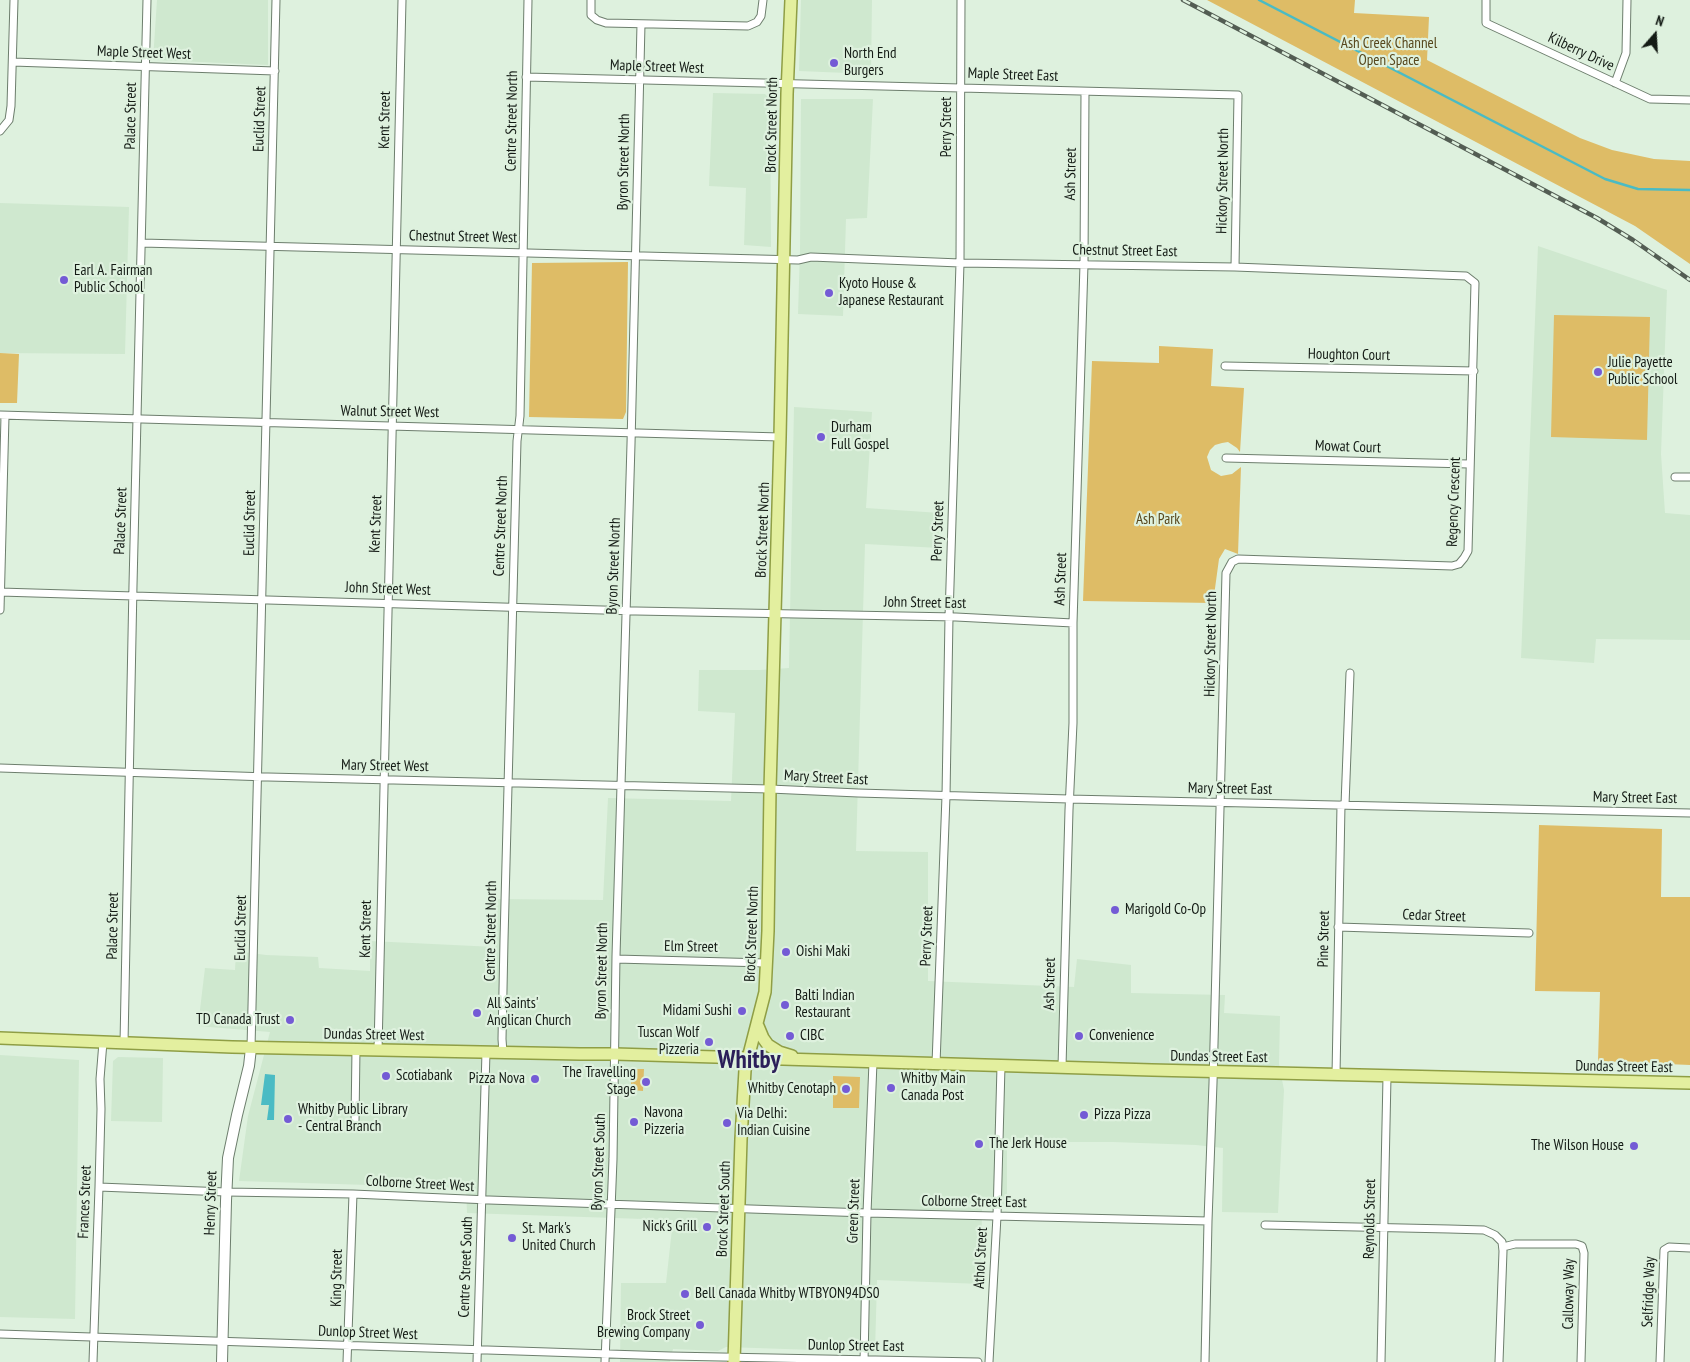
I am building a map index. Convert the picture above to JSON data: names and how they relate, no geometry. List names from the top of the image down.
{
  "streets": {
    "main road": [
      "Brock Street North",
      "Dundas Street West",
      "Dundas Street East",
      "Henry Street",
      "Brock Street South"
    ],
    "street": [
      "Kilberry Drive",
      "Maple Street West",
      "Maple Street East",
      "Palace Street",
      "Euclid Street",
      "Kent Street",
      "Centre Street North",
      "Perry Street",
      "Byron Street North",
      "Ash Street",
      "Hickory Street North",
      "Chestnut Street West",
      "Chestnut Street East",
      "Houghton Court",
      "Walnut Street West",
      "Mowat Court",
      "Regency Crescent",
      "John Street West",
      "John Street East",
      "Mary Street West",
      "Mary Street East",
      "Cedar Street",
      "Pine Street",
      "Elm Street",
      "Byron Street South",
      "Colborne Street West",
      "Frances Street",
      "Colborne Street East",
      "Green Street",
      "Reynolds Street",
      "Athol Street",
      "Centre Street South",
      "King Street",
      "Selfridge Way",
      "Calloway Way",
      "Dunlop Street West",
      "Dunlop Street East"
    ]
  },
  "crossings": [
    ["Maple Street West", "Maple Street East"],
    ["Maple Street West", "Palace Street"],
    ["Maple Street West", "Euclid Street"],
    ["Maple Street West", "Centre Street North"],
    ["Maple Street West", "Brock Street North"],
    ["Maple Street West", "Byron Street North"],
    ["Maple Street East", "Brock Street North"],
    ["Maple Street East", "Perry Street"],
    ["Maple Street East", "Ash Street"],
    ["Maple Street East", "Hickory Street North"],
    ["Palace Street", "Chestnut Street West"],
    ["Palace Street", "Walnut Street West"],
    ["Palace Street", "John Street West"],
    ["Palace Street", "Mary Street West"],
    ["Palace Street", "Dundas Street West"],
    ["Euclid Street", "Chestnut Street West"],
    ["Euclid Street", "Walnut Street West"],
    ["Euclid Street", "John Street West"],
    ["Euclid Street", "Mary Street West"],
    ["Euclid Street", "Dundas Street West"],
    ["Euclid Street", "Henry Street"],
    ["Kent Street", "Chestnut Street West"],
    ["Kent Street", "Walnut Street West"],
    ["Kent Street", "John Street West"],
    ["Kent Street", "Mary Street West"],
    ["Kent Street", "Dundas Street West"],
    ["Centre Street North", "Chestnut Street West"],
    ["Centre Street North", "Walnut Street West"],
    ["Centre Street North", "John Street West"],
    ["Centre Street North", "Mary Street West"],
    ["Centre Street North", "Dundas Street West"],
    ["Brock Street North", "Chestnut Street West"],
    ["Brock Street North", "Chestnut Street East"],
    ["Brock Street North", "Walnut Street West"],
    ["Brock Street North", "John Street West"],
    ["Brock Street North", "John Street East"],
    ["Brock Street North", "Mary Street West"],
    ["Brock Street North", "Mary Street East"],
    ["Brock Street North", "Elm Street"],
    ["Brock Street North", "Dundas Street West"],
    ["Brock Street North", "Dundas Street East"],
    ["Brock Street North", "Brock Street South"],
    ["Perry Street", "Chestnut Street East"],
    ["Perry Street", "John Street East"],
    ["Perry Street", "Mary Street East"],
    ["Perry Street", "Dundas Street East"],
    ["Byron Street North", "Chestnut Street West"],
    ["Byron Street North", "Walnut Street West"],
    ["Byron Street North", "John Street West"],
    ["Byron Street North", "Mary Street West"],
    ["Byron Street North", "Elm Street"],
    ["Byron Street North", "Dundas Street West"],
    ["Byron Street North", "Byron Street South"],
    ["Ash Street", "Chestnut Street East"],
    ["Ash Street", "John Street East"],
    ["Ash Street", "Mary Street East"],
    ["Ash Street", "Dundas Street East"],
    ["Hickory Street North", "Chestnut Street East"],
    ["Hickory Street North", "Regency Crescent"],
    ["Hickory Street North", "Mary Street East"],
    ["Hickory Street North", "Dundas Street East"],
    ["Hickory Street North", "Colborne Street East"],
    ["Chestnut Street West", "Chestnut Street East"],
    ["Chestnut Street East", "Regency Crescent"],
    ["Houghton Court", "Regency Crescent"],
    ["Mowat Court", "Regency Crescent"],
    ["John Street West", "John Street East"],
    ["Mary Street West", "Mary Street East"],
    ["Mary Street East", "Pine Street"],
    ["Cedar Street", "Pine Street"],
    ["Pine Street", "Dundas Street East"],
    ["Dundas Street West", "Dundas Street East"],
    ["Dundas Street West", "Byron Street South"],
    ["Dundas Street West", "Frances Street"],
    ["Dundas Street West", "Henry Street"],
    ["Dundas Street West", "Brock Street South"],
    ["Dundas Street West", "Centre Street South"],
    ["Dundas Street East", "Brock Street South"],
    ["Dundas Street East", "Green Street"],
    ["Dundas Street East", "Reynolds Street"],
    ["Dundas Street East", "Athol Street"],
    ["Byron Street South", "Colborne Street West"],
    ["Byron Street South", "Dunlop Street West"],
    ["Colborne Street West", "Frances Street"],
    ["Colborne Street West", "Colborne Street East"],
    ["Colborne Street West", "Henry Street"],
    ["Colborne Street West", "Brock Street South"],
    ["Colborne Street West", "Centre Street South"],
    ["Colborne Street West", "King Street"],
    ["Frances Street", "Dunlop Street West"],
    ["Colborne Street East", "Brock Street South"],
    ["Colborne Street East", "Green Street"],
    ["Colborne Street East", "Athol Street"],
    ["Henry Street", "Dunlop Street West"],
    ["Brock Street South", "Dunlop Street West"],
    ["Brock Street South", "Dunlop Street East"],
    ["Green Street", "Dunlop Street East"],
    ["Centre Street South", "Dunlop Street West"],
    ["King Street", "Dunlop Street West"],
    ["Dunlop Street West", "Dunlop Street East"]
  ],
  "districts": ["Whitby"],
  "parks": ["Ash Creek Channel Open Space", "Ash Park"],
  "places": [
    "North End Burgers",
    "Earl A. Fairman Public School",
    "Kyoto House & Japanese Restaurant",
    "Julie Payette Public School",
    "Durham Full Gospel",
    "Marigold Co-Op",
    "Oishi Maki",
    "Balti Indian Restaurant",
    "Midami Sushi",
    "All Saints' Anglican Church",
    "TD Canada Trust",
    "CIBC",
    "Convenience",
    "Tuscan Wolf Pizzeria",
    "Scotiabank",
    "Pizza Nova",
    "The Travelling Stage",
    "Whitby Main Canada Post",
    "Whitby Cenotaph",
    "Pizza Pizza",
    "Whitby Public Library - Central Branch",
    "Navona Pizzeria",
    "Via Delhi: Indian Cuisine",
    "The Jerk House",
    "The Wilson House",
    "Nick's Grill",
    "St. Mark's United Church",
    "Bell Canada Whitby WTBYON94DS0",
    "Brock Street Brewing Company"
  ],
  "north": "top"
}
